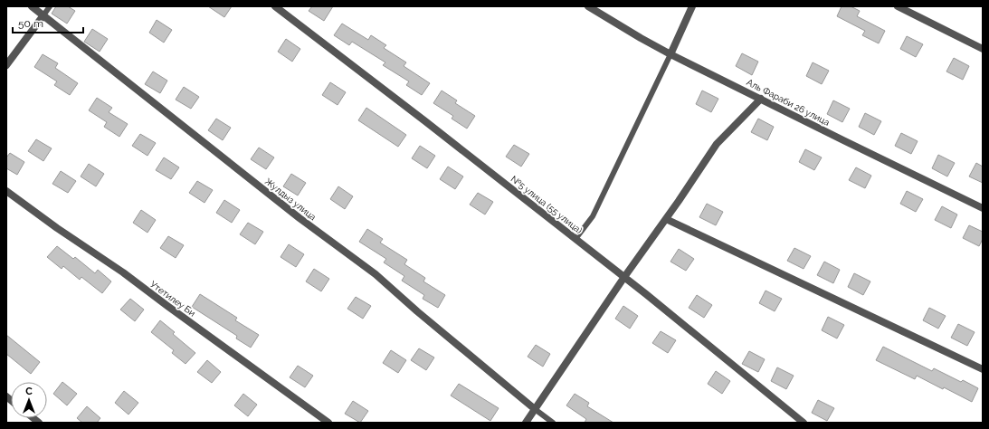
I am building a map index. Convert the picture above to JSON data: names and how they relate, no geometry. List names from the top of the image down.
{
  "streets": {
    "street": [
      "Аль Фараби 26 улица",
      "Жулдыз улица",
      "№5 улица (55 улица)",
      "Утетилеу Би"
    ]
  },
  "scale_bar": "50 m",
  "north": "top"
}
